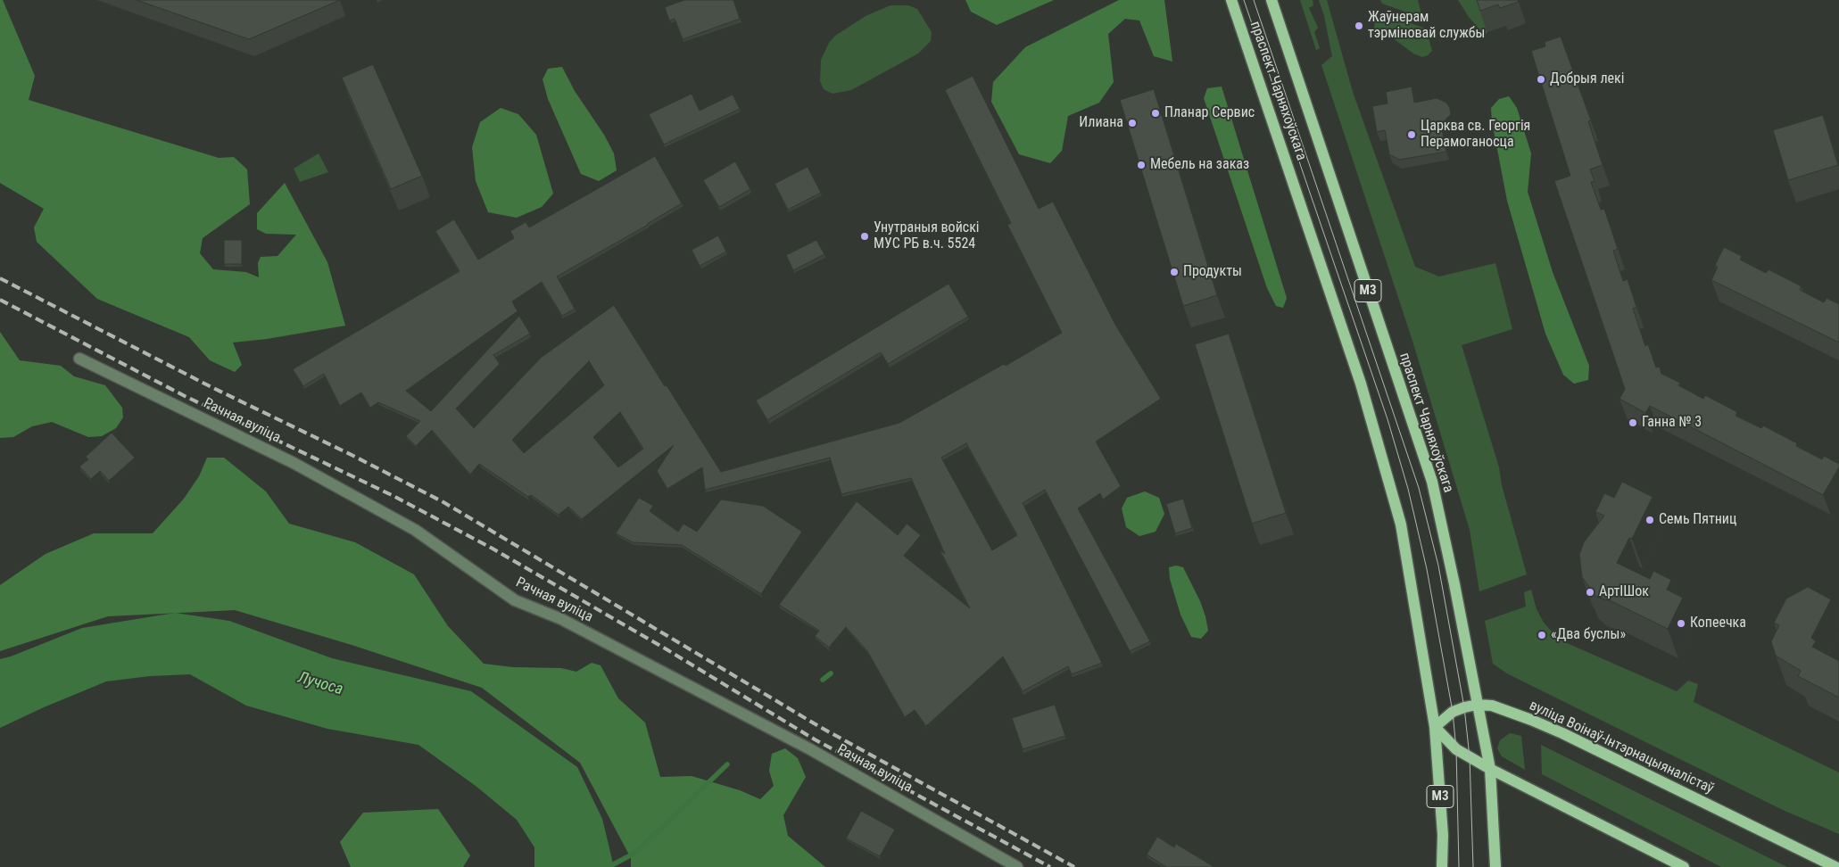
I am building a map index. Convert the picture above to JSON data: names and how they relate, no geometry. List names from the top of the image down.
{
  "streets": {
    "main road": ["праспект Чарняхоўскага", "М3", "вуліца Воінаў-Інтэрнацыяналістаў"],
    "street": ["Рачная вуліца"]
  },
  "crossings": [
    ["праспект Чарняхоўскага", "вуліца Воінаў-Інтэрнацыяналістаў"]
  ],
  "water": ["Лучоса"],
  "places": [
    "Жаўнерам тэрміновай службы",
    "Добрыя лекі",
    "Планар Сервис",
    "Илиана",
    "Царква св. Георгія Перамоганосца",
    "Мебель на заказ",
    "Унутраныя войскі МУС РБ в.ч. 5524",
    "Продукты",
    "Ганна № 3",
    "Семь Пятниц",
    "АртIШок",
    "Копеечка",
    "«Два буслы»"
  ]
}
